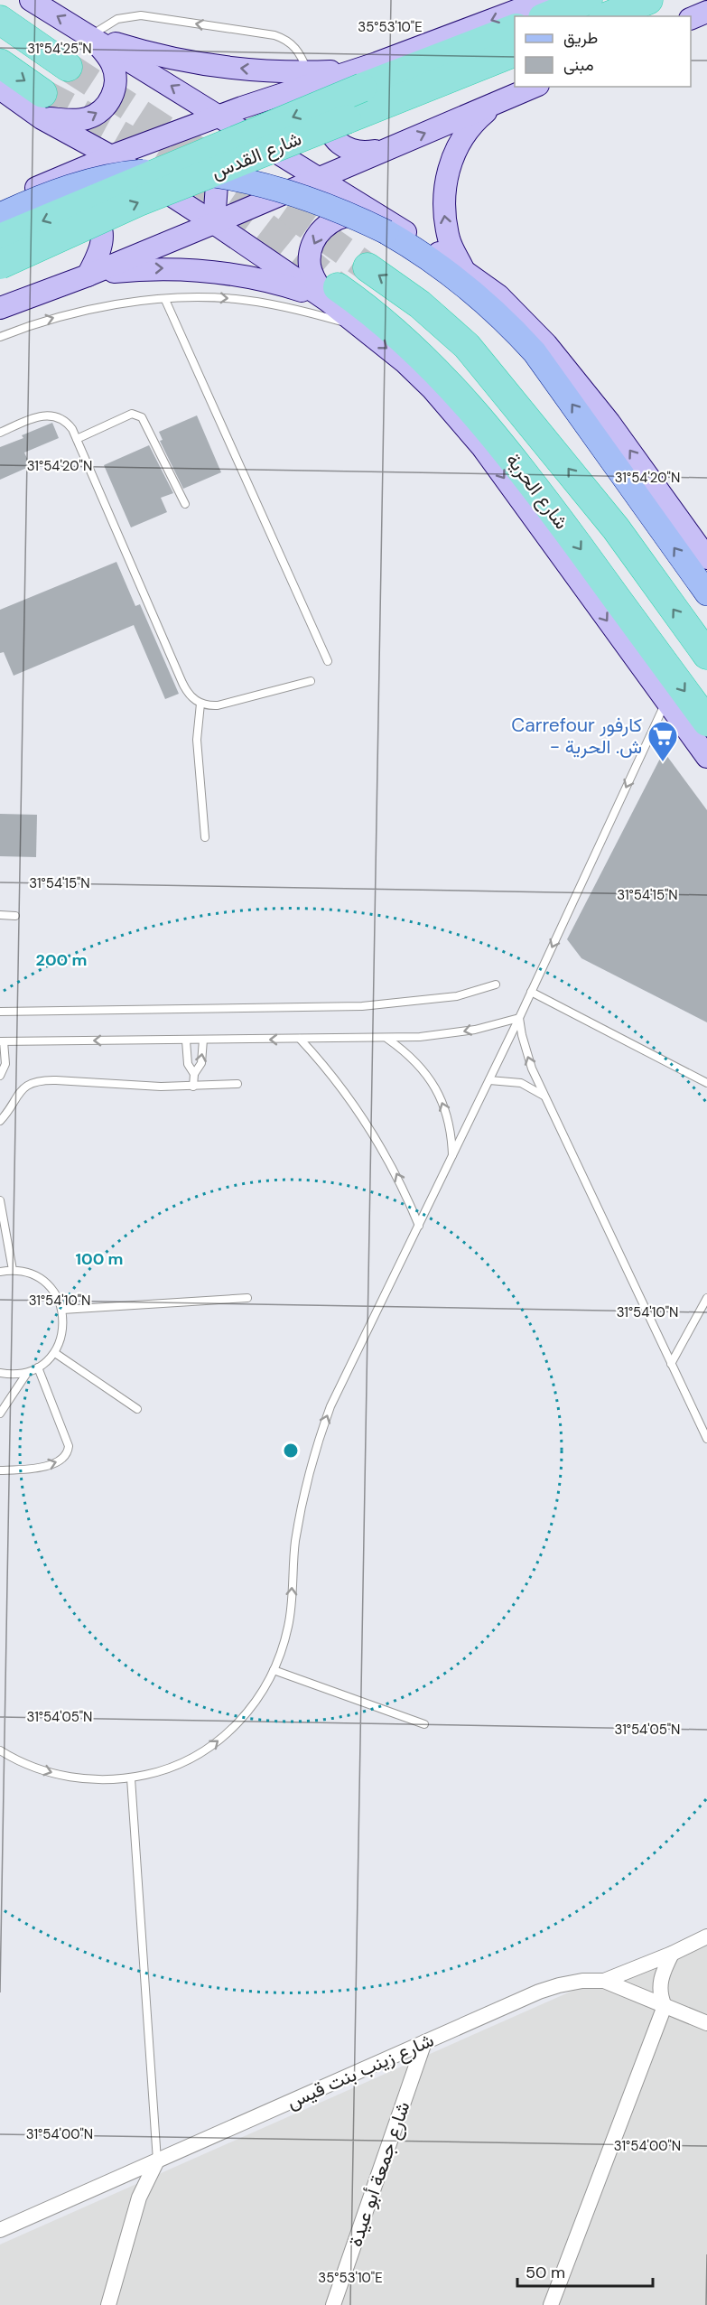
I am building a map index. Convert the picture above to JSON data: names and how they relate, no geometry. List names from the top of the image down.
{
  "streets": {
    "highway": ["شارع القدس", "شارع الحرية"],
    "street": ["شارع زينب بنت قيس", "شارع جمعة أبو عيدة"]
  },
  "crossings": [
    ["شارع زينب بنت قيس", "شارع جمعة أبو عيدة"]
  ],
  "places": {
    "supermarket": ["Carrefour كارفور - ش. الحرية"]
  },
  "legend": ["طريق", "مبنى"],
  "scale_bar": "50 m",
  "coordinates": [
    "35°53'10\"E",
    "31°54'25\"N",
    "31°54'20\"N",
    "31°54'15\"N",
    "31°54'10\"N",
    "31°54'05\"N",
    "31°54'00\"N"
  ],
  "rings": ["200 m", "100 m"]
}
